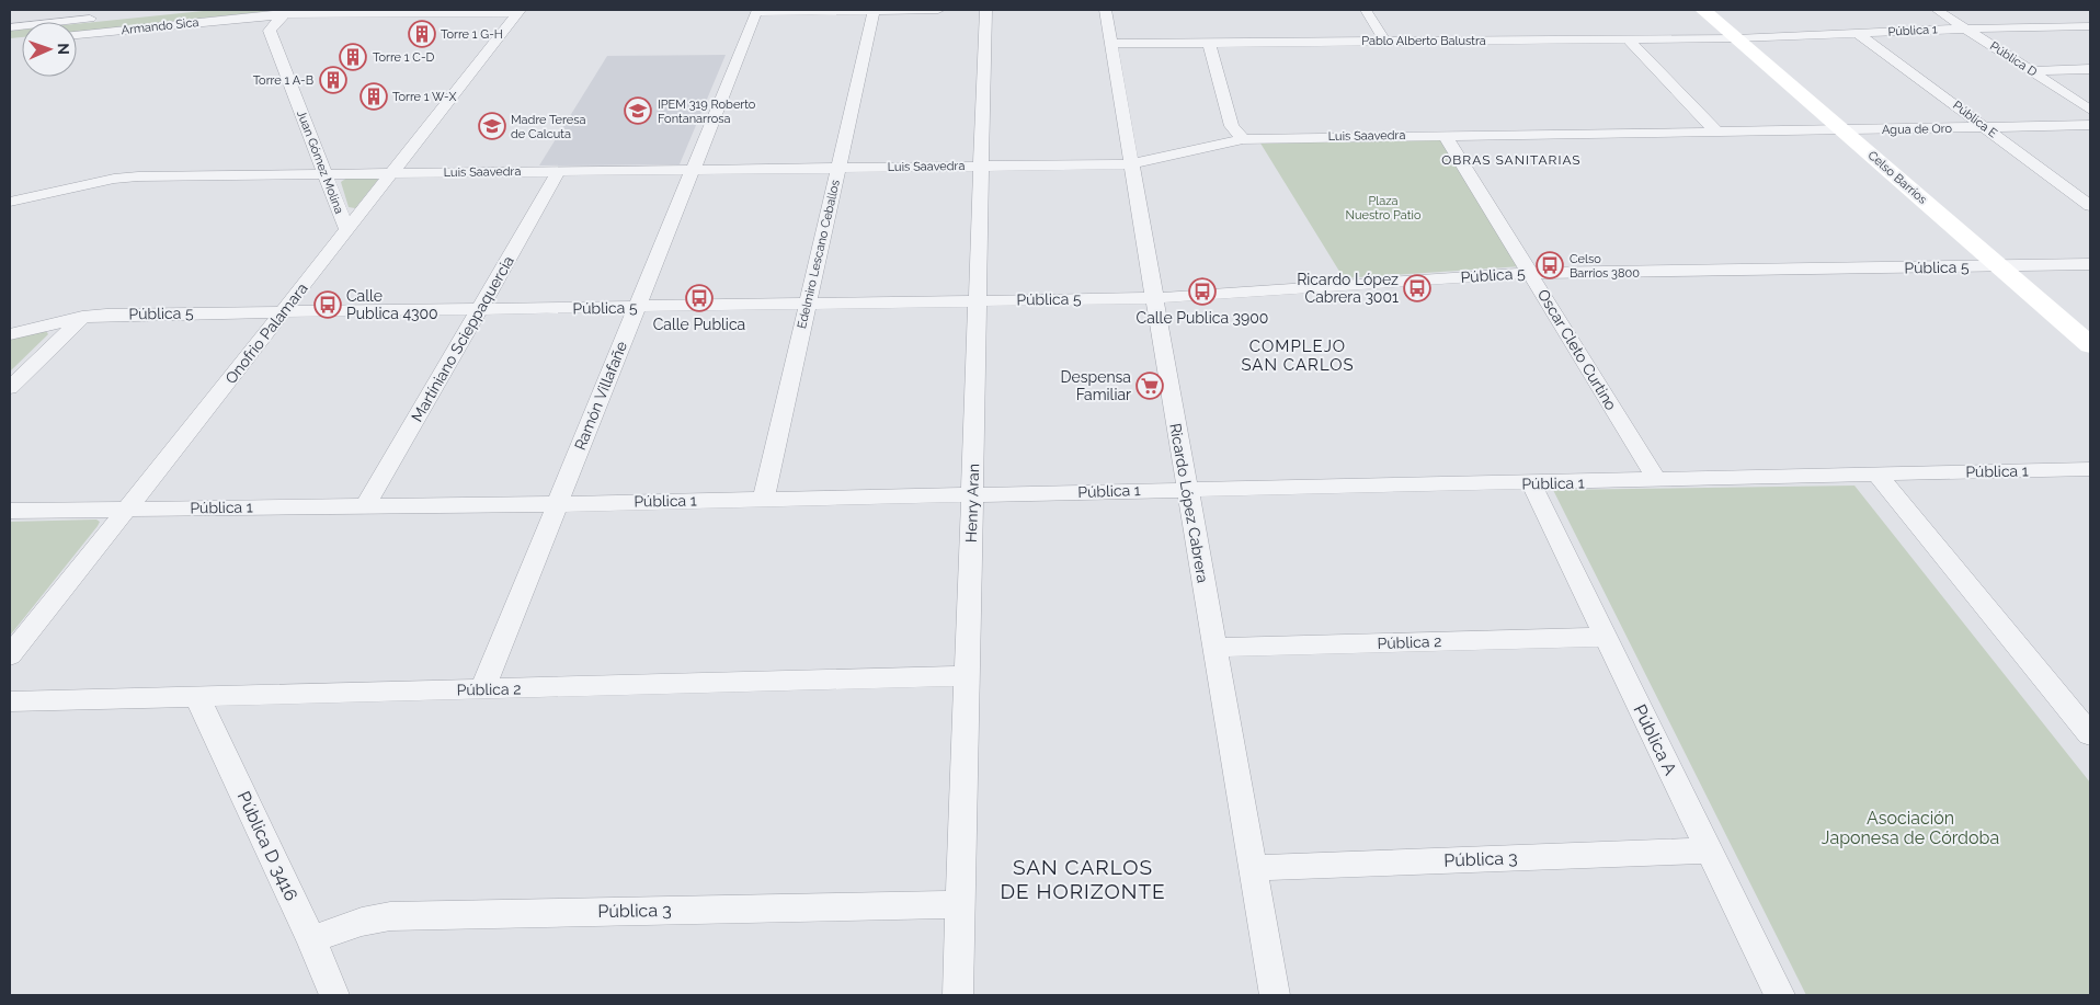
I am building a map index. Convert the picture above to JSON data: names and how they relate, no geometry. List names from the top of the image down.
{
  "streets": {
    "main road": ["Celso Barrios"],
    "street": [
      "Armando Sica",
      "Pública 1",
      "Pablo Alberto Balustra",
      "Pública D",
      "Pública E",
      "Agua de Oro",
      "Luis Saavedra",
      "Juan Gómez Molina",
      "Edelmiro Lescano Ceballos",
      "Pública 5",
      "Onofrio Palamara",
      "Martíniano Scieppaquercia",
      "Oscar Cleto Curtino",
      "Ramón Villafañe",
      "Henry Aran",
      "Ricardo López Cabrera",
      "Pública 2",
      "Pública A",
      "Pública D 3416",
      "Pública 3"
    ]
  },
  "crossings": [
    ["Armando Sica", "Juan Gómez Molina"],
    ["Armando Sica", "Onofrio Palamara"],
    ["Pública 1", "Pablo Alberto Balustra"],
    ["Pública 1", "Pública D"],
    ["Pública 1", "Pública E"],
    ["Pública 1", "Celso Barrios"],
    ["Pública 1", "Edelmiro Lescano Ceballos"],
    ["Pública 1", "Onofrio Palamara"],
    ["Pública 1", "Martíniano Scieppaquercia"],
    ["Pública 1", "Oscar Cleto Curtino"],
    ["Pública 1", "Ramón Villafañe"],
    ["Pública 1", "Henry Aran"],
    ["Pública 1", "Ricardo López Cabrera"],
    ["Pública 1", "Pública A"],
    ["Pablo Alberto Balustra", "Celso Barrios"],
    ["Pablo Alberto Balustra", "Ricardo López Cabrera"],
    ["Pública E", "Agua de Oro"],
    ["Agua de Oro", "Luis Saavedra"],
    ["Agua de Oro", "Celso Barrios"],
    ["Luis Saavedra", "Juan Gómez Molina"],
    ["Luis Saavedra", "Celso Barrios"],
    ["Luis Saavedra", "Edelmiro Lescano Ceballos"],
    ["Luis Saavedra", "Onofrio Palamara"],
    ["Luis Saavedra", "Martíniano Scieppaquercia"],
    ["Luis Saavedra", "Oscar Cleto Curtino"],
    ["Luis Saavedra", "Ramón Villafañe"],
    ["Luis Saavedra", "Henry Aran"],
    ["Luis Saavedra", "Ricardo López Cabrera"],
    ["Juan Gómez Molina", "Onofrio Palamara"],
    ["Celso Barrios", "Pública 5"],
    ["Edelmiro Lescano Ceballos", "Pública 5"],
    ["Pública 5", "Onofrio Palamara"],
    ["Pública 5", "Martíniano Scieppaquercia"],
    ["Pública 5", "Oscar Cleto Curtino"],
    ["Pública 5", "Ramón Villafañe"],
    ["Pública 5", "Henry Aran"],
    ["Pública 5", "Ricardo López Cabrera"],
    ["Ramón Villafañe", "Pública 2"],
    ["Henry Aran", "Pública 2"],
    ["Henry Aran", "Pública 3"],
    ["Ricardo López Cabrera", "Pública 2"],
    ["Ricardo López Cabrera", "Pública 3"],
    ["Pública 2", "Pública A"],
    ["Pública 2", "Pública D 3416"],
    ["Pública A", "Pública 3"],
    ["Pública D 3416", "Pública 3"]
  ],
  "districts": ["OBRAS SANITARIAS", "COMPLEJO SAN CARLOS", "SAN CARLOS DE HORIZONTE"],
  "parks": ["Plaza Nuestro Patio", "Asociación Japonesa de Córdoba"],
  "places": {
    "building": [
      "Torre 1 G-H",
      "Torre 1 C-D",
      "Torre 1 A-B",
      "Torre 1 W-X"
    ],
    "school or university": ["IPEM 319 Roberto Fontanarrosa", "Madre Teresa de Calcuta"],
    "bus stop": [
      "Celso Barrios 3800",
      "Ricardo López Cabrera 3001",
      "Calle Publica 3900",
      "Calle Publica",
      "Calle Publica 4300"
    ],
    "supermarket": ["Despensa Familiar"]
  },
  "north": "right"
}
